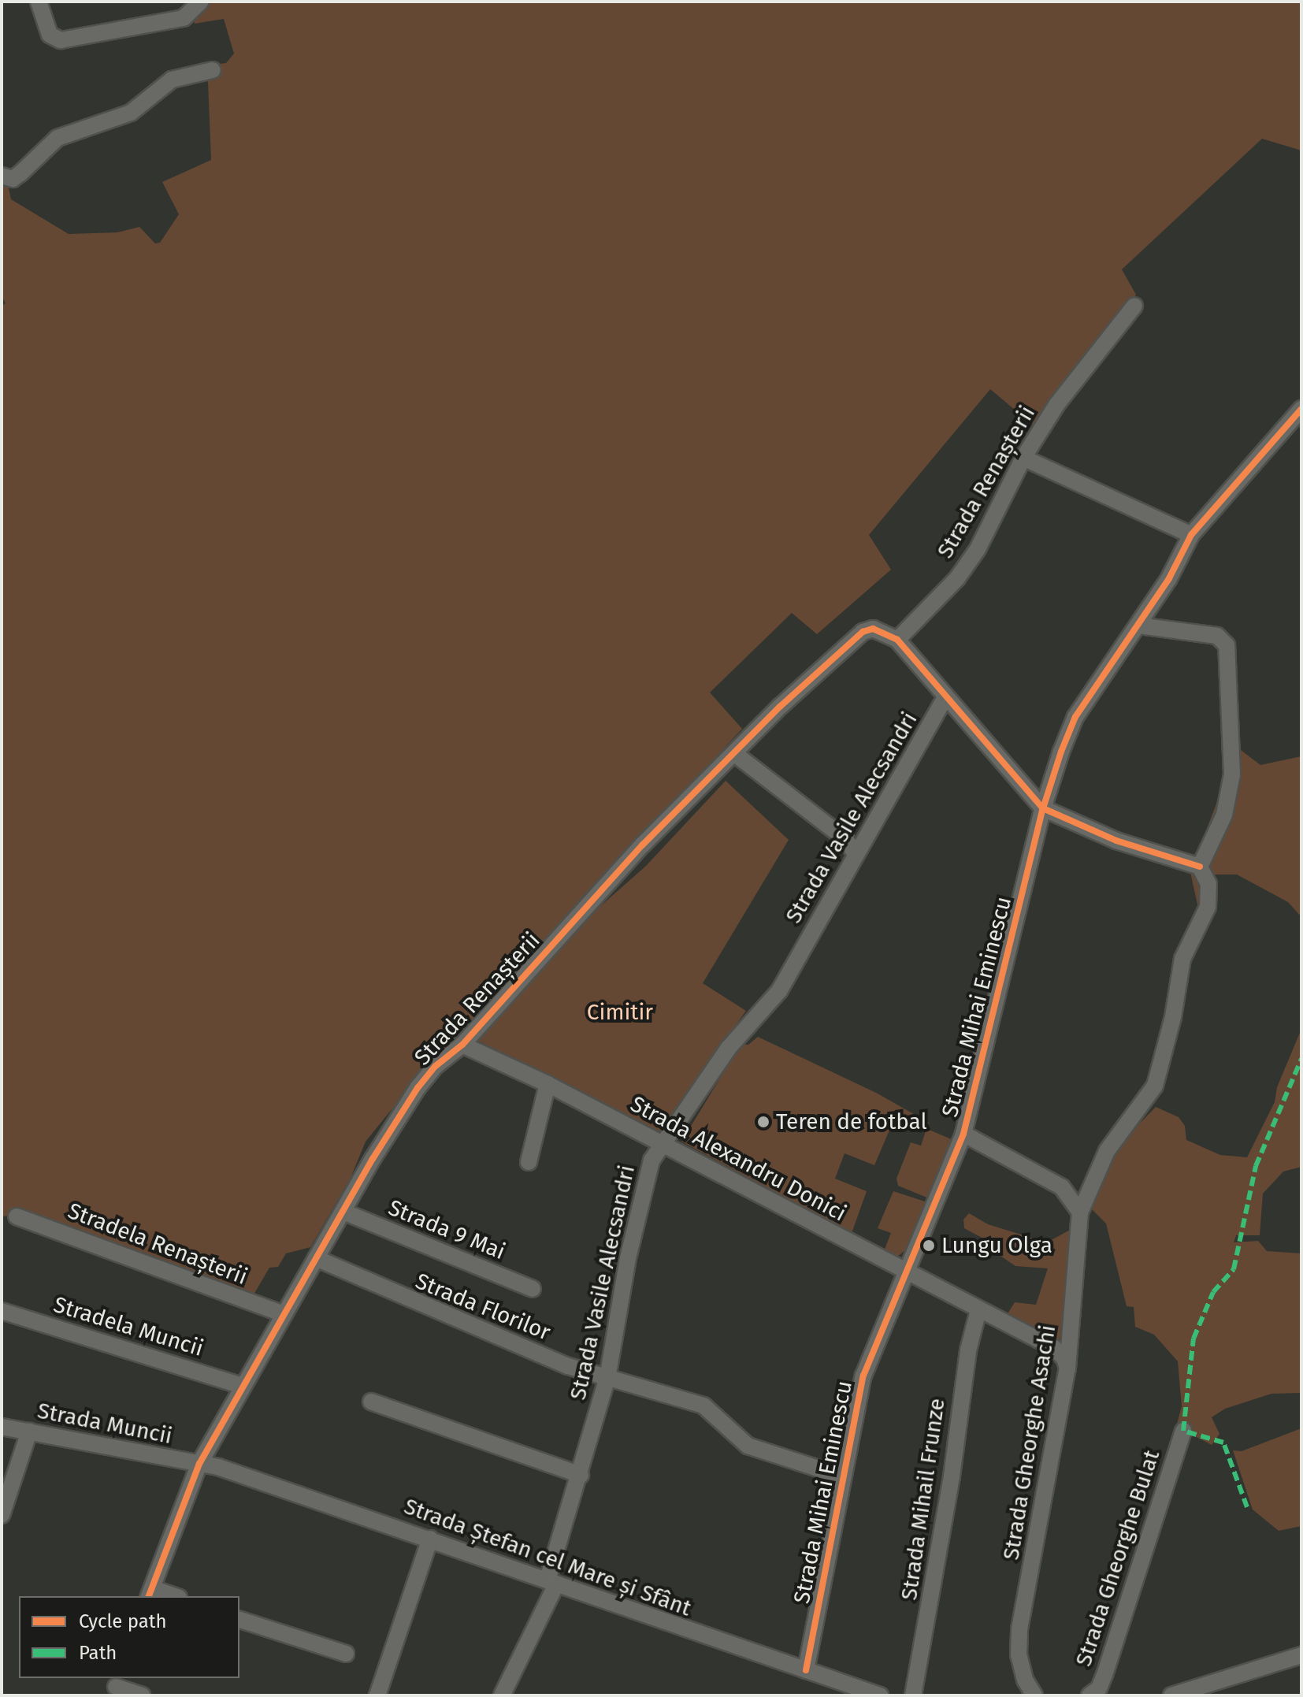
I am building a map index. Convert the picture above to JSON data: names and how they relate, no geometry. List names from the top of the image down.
{
  "streets": {
    "street": [
      "Strada Renașterii",
      "Strada Vasile Alecsandri",
      "Strada Mihai Eminescu",
      "Strada Alexandru Donici",
      "Strada 9 Mai",
      "Stradela Renașterii",
      "Strada Florilor",
      "Stradela Muncii",
      "Strada Muncii",
      "Strada Gheorghe Asachi",
      "Strada Mihail Frunze",
      "Strada Ștefan cel Mare și Sfânt",
      "Strada Gheorghe Bulat"
    ]
  },
  "crossings": [
    ["Strada Renașterii", "Strada Alexandru Donici"],
    ["Strada Renașterii", "Strada 9 Mai"],
    ["Strada Renașterii", "Stradela Renașterii"],
    ["Strada Renașterii", "Strada Florilor"],
    ["Strada Renașterii", "Stradela Muncii"],
    ["Strada Renașterii", "Strada Muncii"],
    ["Strada Renașterii", "Strada Ștefan cel Mare și Sfânt"],
    ["Strada Vasile Alecsandri", "Strada Alexandru Donici"],
    ["Strada Vasile Alecsandri", "Strada Florilor"],
    ["Strada Vasile Alecsandri", "Strada Ștefan cel Mare și Sfânt"],
    ["Strada Mihai Eminescu", "Strada Alexandru Donici"],
    ["Strada Mihai Eminescu", "Strada Florilor"],
    ["Strada Mihai Eminescu", "Strada Ștefan cel Mare și Sfânt"],
    ["Strada Alexandru Donici", "Strada Gheorghe Asachi"],
    ["Strada Alexandru Donici", "Strada Mihail Frunze"],
    ["Strada Muncii", "Strada Ștefan cel Mare și Sfânt"]
  ],
  "parks": ["Cimitir"],
  "places": ["Teren de fotbal", "Lungu Olga"],
  "legend": ["Cycle path", "Path"]
}
